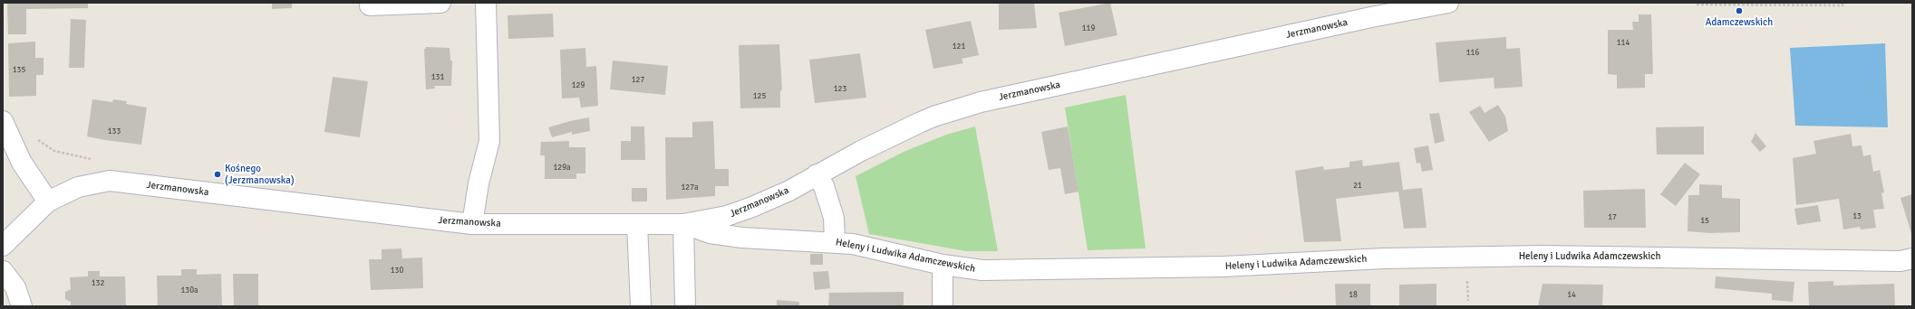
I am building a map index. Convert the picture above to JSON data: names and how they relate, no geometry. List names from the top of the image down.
{
  "streets": {
    "street": ["Jerzmanowska", "Heleny i Ludwika Adamczewskich"]
  },
  "crossings": [
    ["Jerzmanowska", "Heleny i Ludwika Adamczewskich"]
  ],
  "places": ["Adamczewskich", "Kośnego (Jerzmanowska)"],
  "house_numbers": [
    "119",
    "114",
    "121",
    "116",
    "135",
    "131",
    "127",
    "129",
    "123",
    "125",
    "133",
    "129a",
    "21",
    "127a",
    "13",
    "17",
    "15",
    "130",
    "132",
    "130a",
    "18",
    "14"
  ]
}
